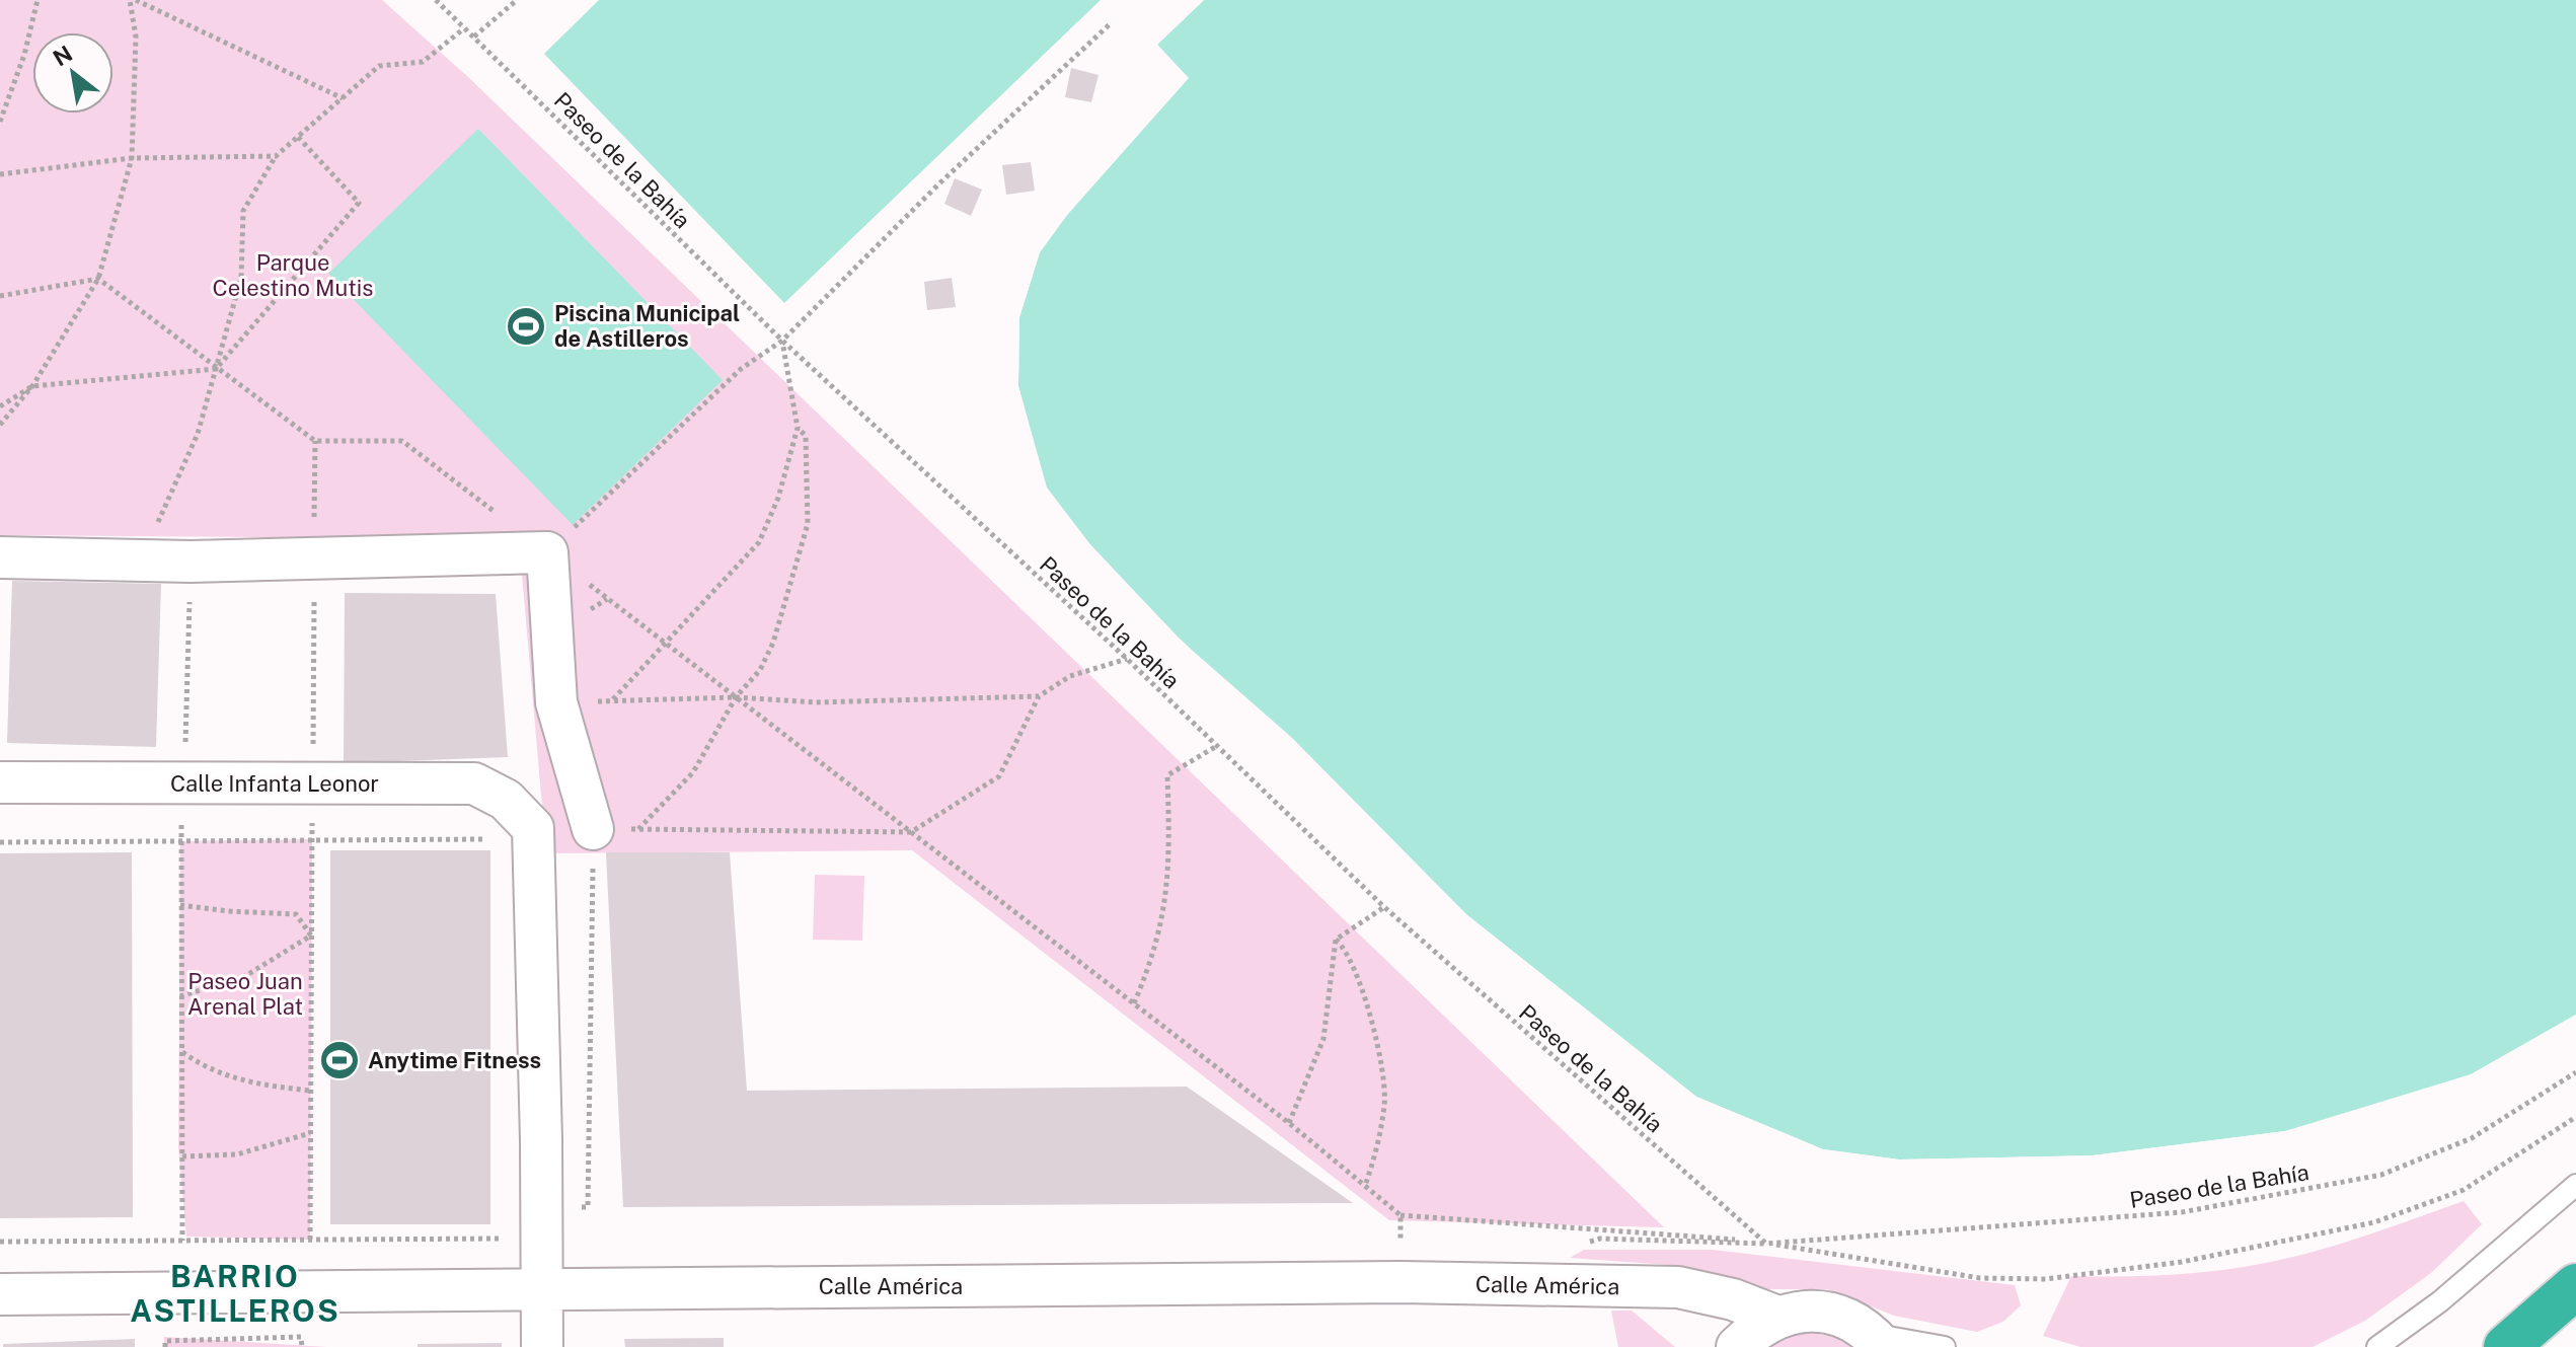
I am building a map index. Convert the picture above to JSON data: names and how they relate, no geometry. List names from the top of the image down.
{
  "streets": {
    "street": ["Calle Infanta Leonor", "Calle América"],
    "path": ["Paseo de la Bahía"]
  },
  "crossings": [
    ["Calle Infanta Leonor", "Calle América"]
  ],
  "districts": ["BARRIO ASTILLEROS"],
  "parks": ["Parque Celestino Mutis", "Paseo Juan Arenal Plat"],
  "places": {
    "sports": ["Piscina Municipal de Astilleros", "Anytime Fitness"]
  },
  "north": "top left"
}
